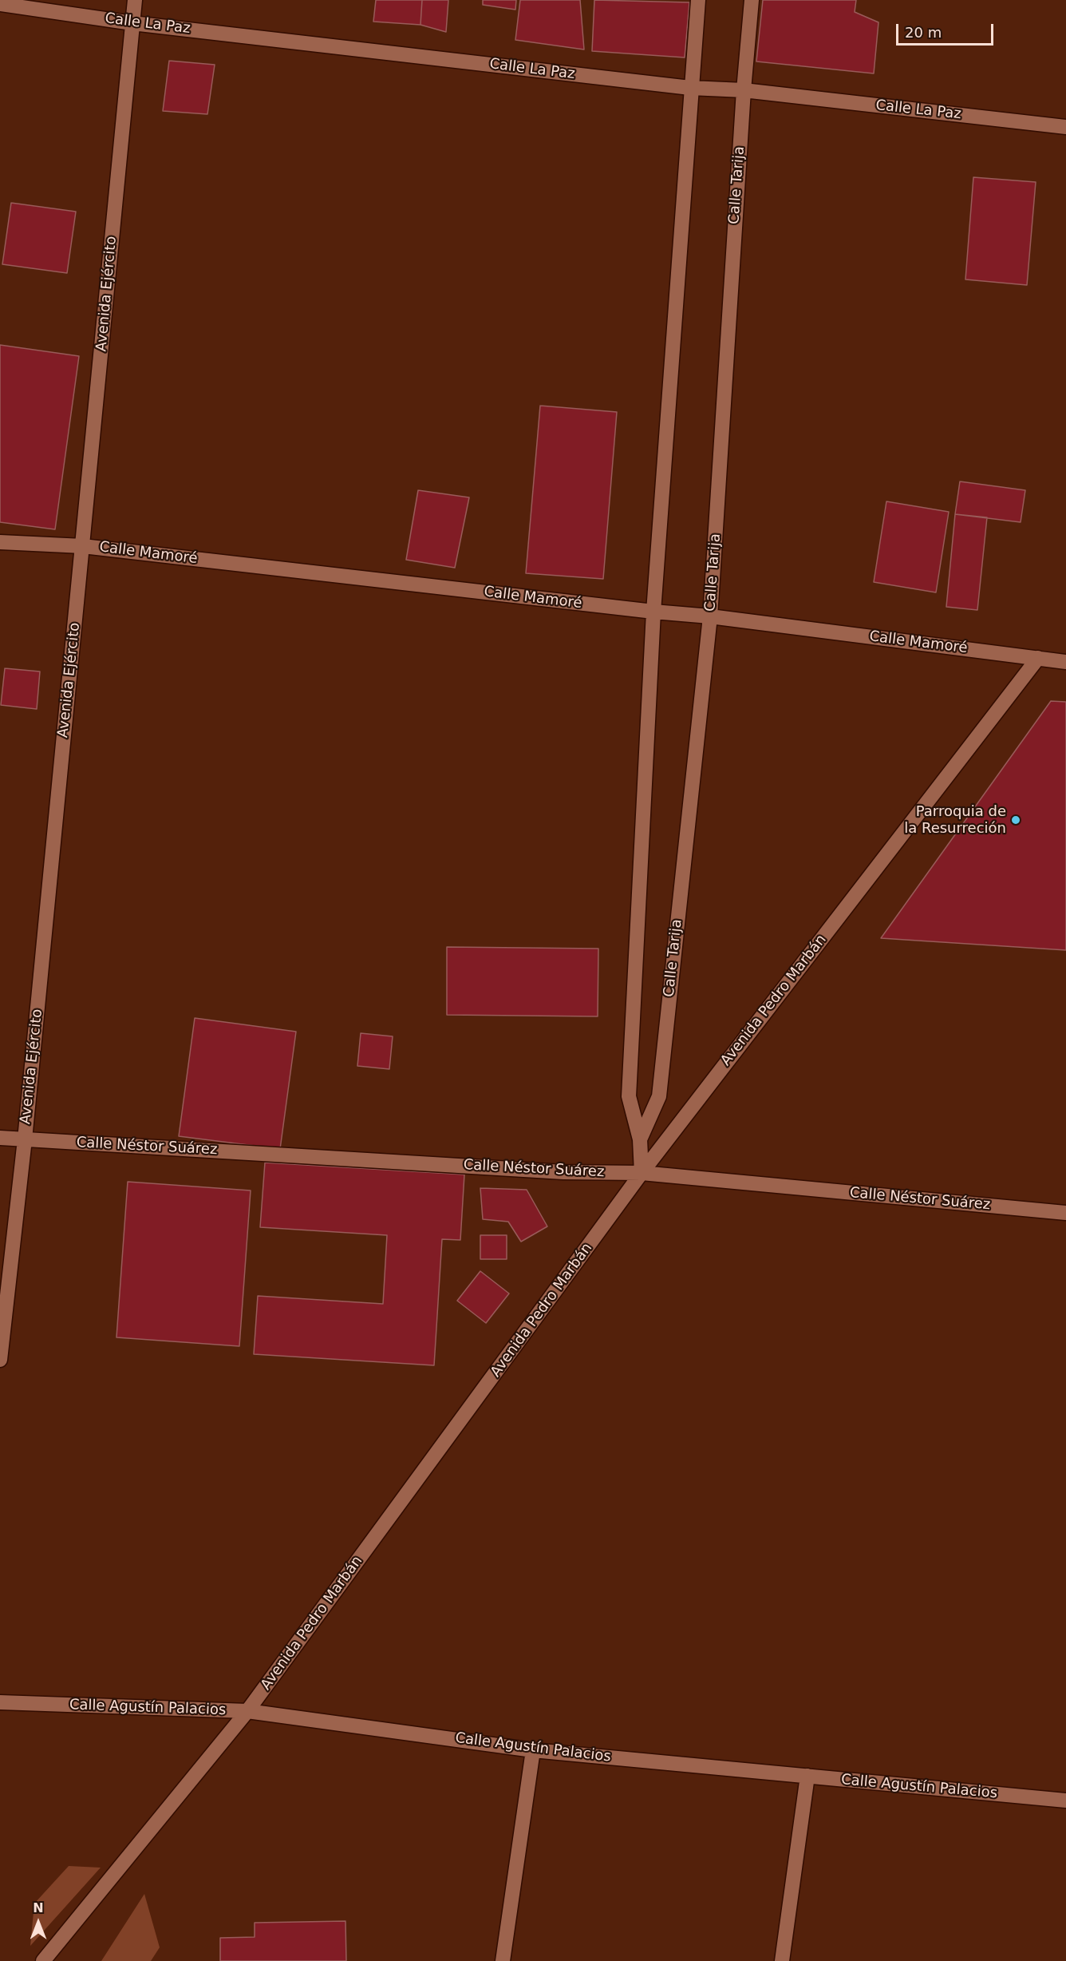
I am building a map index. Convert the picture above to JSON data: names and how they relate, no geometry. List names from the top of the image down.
{
  "streets": {
    "street": [
      "Calle La Paz",
      "Calle Tarija",
      "Avenida Ejército",
      "Calle Mamoré",
      "Avenida Pedro Marbán",
      "Calle Néstor Suárez",
      "Calle Agustín Palacios"
    ]
  },
  "crossings": [
    ["Calle La Paz", "Calle Tarija"],
    ["Calle La Paz", "Avenida Ejército"],
    ["Calle Tarija", "Calle Mamoré"],
    ["Calle Tarija", "Avenida Pedro Marbán"],
    ["Calle Tarija", "Calle Néstor Suárez"],
    ["Avenida Ejército", "Calle Mamoré"],
    ["Avenida Ejército", "Calle Néstor Suárez"],
    ["Calle Mamoré", "Avenida Pedro Marbán"],
    ["Avenida Pedro Marbán", "Calle Néstor Suárez"],
    ["Avenida Pedro Marbán", "Calle Agustín Palacios"]
  ],
  "places": ["Parroquia de la Resurreción"],
  "scale_bar": "20 m",
  "north": "top"
}
